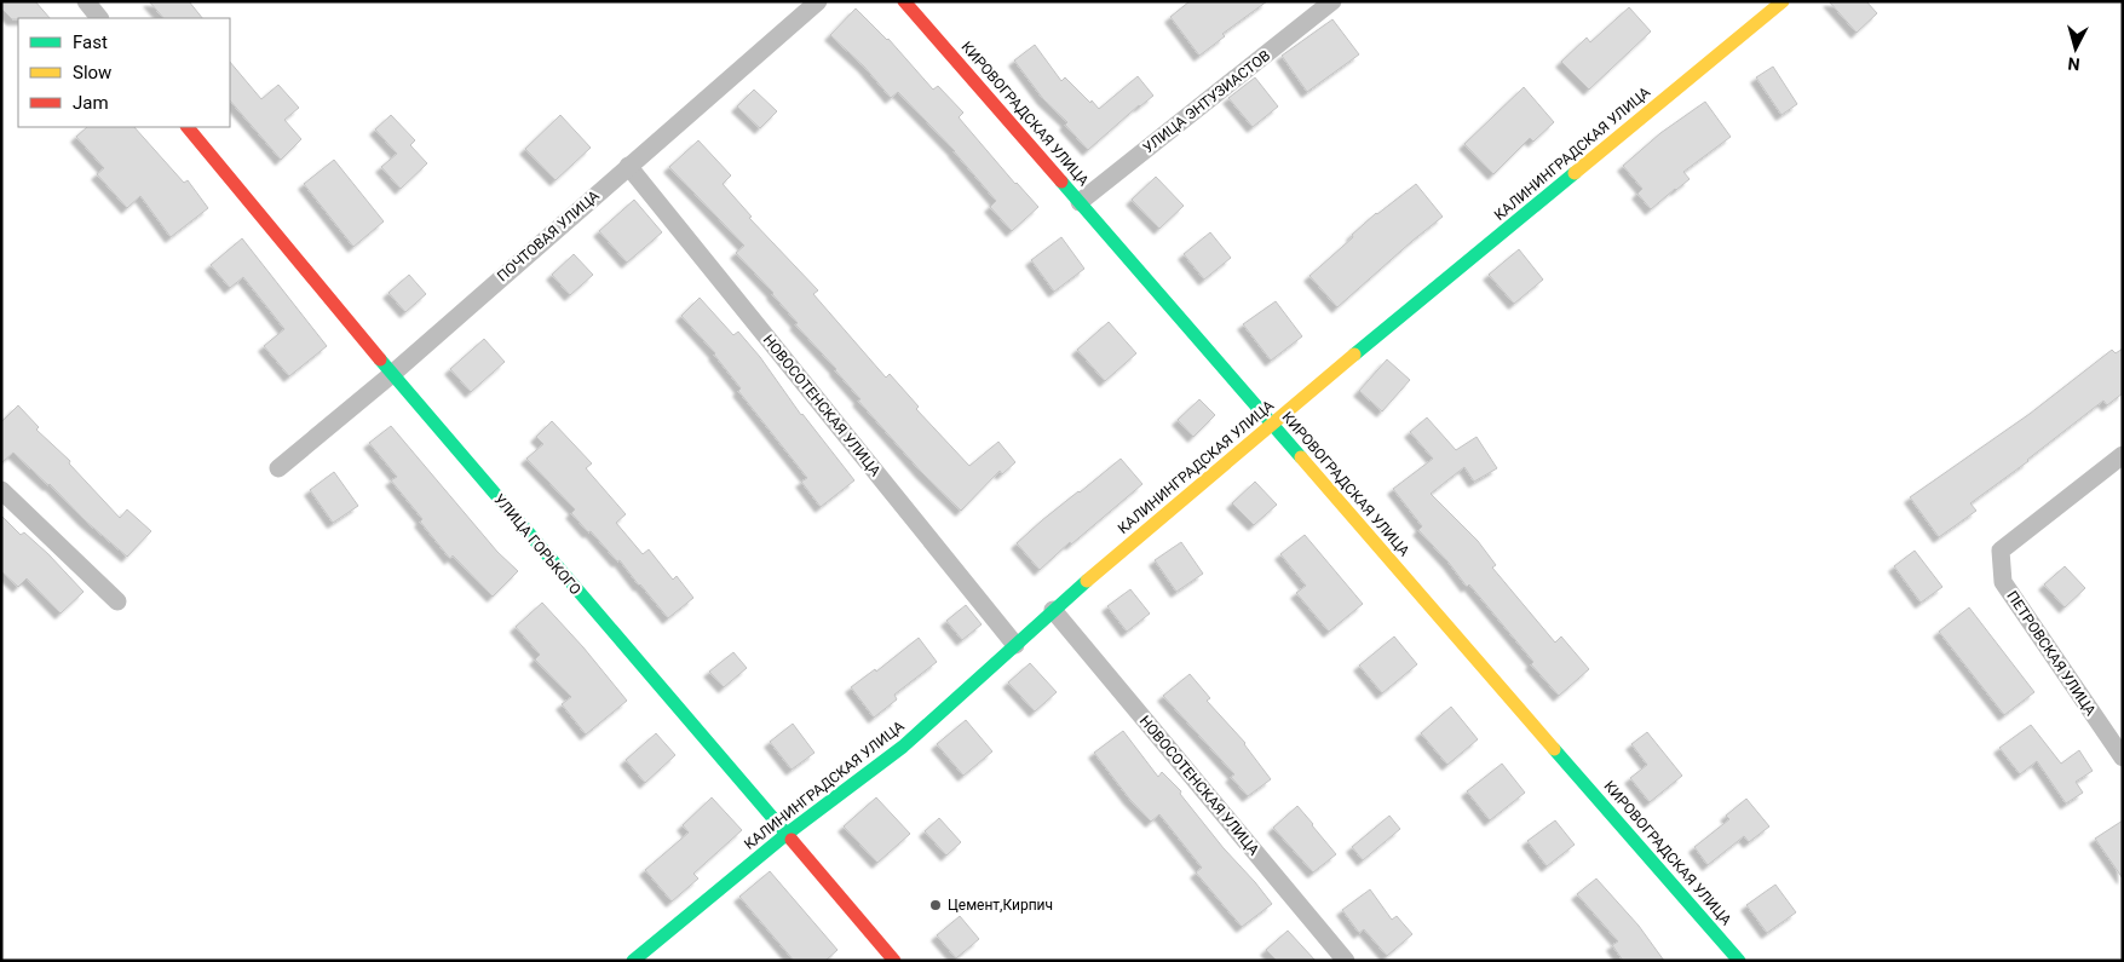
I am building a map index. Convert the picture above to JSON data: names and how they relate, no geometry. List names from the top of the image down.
{
  "streets": {
    "street": [
      "УЛИЦА ЭНТУЗИАСТОВ",
      "КИРОВОГРАДСКАЯ УЛИЦА",
      "КАЛИНИНГРАДСКАЯ УЛИЦА",
      "ПОЧТОВАЯ УЛИЦА",
      "НОВОСОТЕНСКАЯ УЛИЦА",
      "УЛИЦА ГОРЬКОГО",
      "ПЕТРОВСКАЯ УЛИЦА"
    ]
  },
  "crossings": [
    ["УЛИЦА ЭНТУЗИАСТОВ", "КИРОВОГРАДСКАЯ УЛИЦА"],
    ["КИРОВОГРАДСКАЯ УЛИЦА", "КАЛИНИНГРАДСКАЯ УЛИЦА"],
    ["КАЛИНИНГРАДСКАЯ УЛИЦА", "НОВОСОТЕНСКАЯ УЛИЦА"],
    ["КАЛИНИНГРАДСКАЯ УЛИЦА", "УЛИЦА ГОРЬКОГО"],
    ["ПОЧТОВАЯ УЛИЦА", "НОВОСОТЕНСКАЯ УЛИЦА"],
    ["ПОЧТОВАЯ УЛИЦА", "УЛИЦА ГОРЬКОГО"]
  ],
  "places": ["Цемент,Кирпич"],
  "legend": ["Fast", "Slow", "Jam"],
  "north": "bottom"
}
